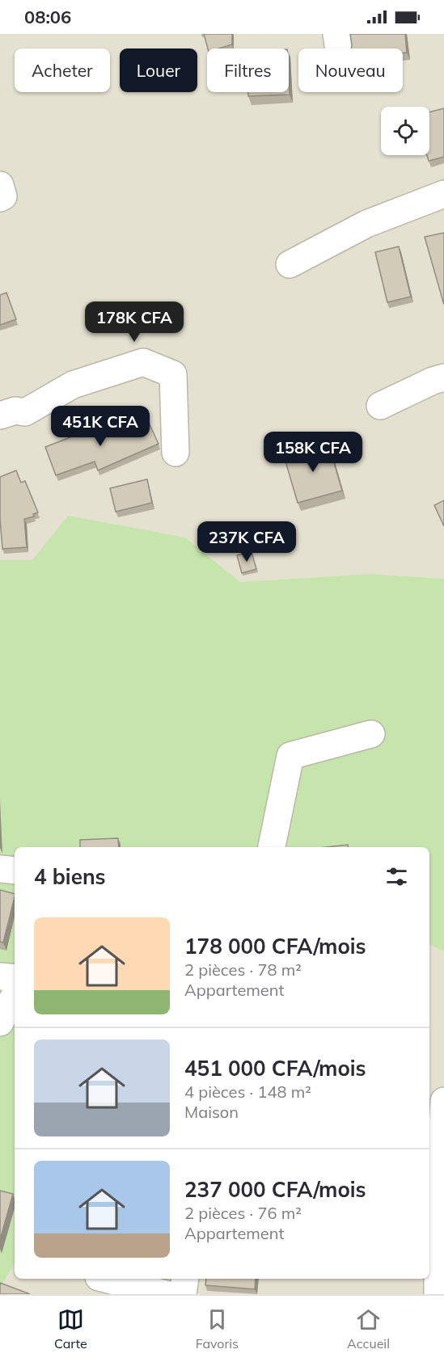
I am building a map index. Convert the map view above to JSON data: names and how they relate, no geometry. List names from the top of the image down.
{
  "page": {
    "status": "08:06",
    "chip": [
      "Acheter",
      "Louer",
      "Filtres",
      "Nouveau"
    ],
    "price": [
      "178K CFA",
      "451K CFA",
      "158K CFA",
      "237K CFA"
    ],
    "heading": "4 biens",
    "list": [
      {
        "name": "178 000 CFA/mois",
        "note": "2 pièces · 78 m² · Appartement"
      },
      {
        "name": "451 000 CFA/mois",
        "note": "4 pièces · 148 m² · Maison"
      },
      {
        "name": "237 000 CFA/mois",
        "note": "2 pièces · 76 m² · Appartement"
      }
    ],
    "tabs": ["Carte", "Favoris", "Accueil"]
  }
}
